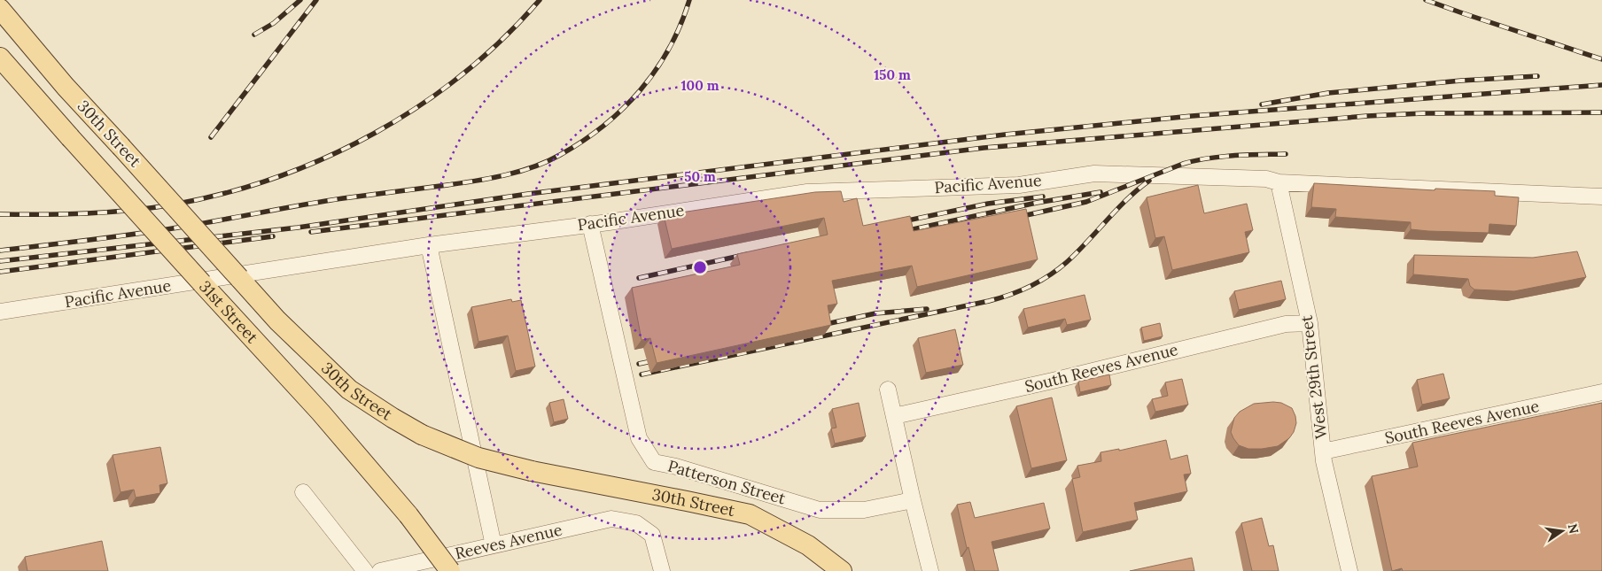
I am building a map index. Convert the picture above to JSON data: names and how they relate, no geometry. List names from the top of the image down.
{
  "streets": {
    "main road": ["30th Street", "31st Street"],
    "street": [
      "Pacific Avenue",
      "South Reeves Avenue",
      "West 29th Street",
      "Patterson Street",
      "Reeves Avenue"
    ]
  },
  "crossings": [
    ["Pacific Avenue", "West 29th Street"],
    ["Pacific Avenue", "Patterson Street"],
    ["South Reeves Avenue", "West 29th Street"]
  ],
  "north": "right",
  "rings": ["150 m", "100 m", "50 m"]
}
